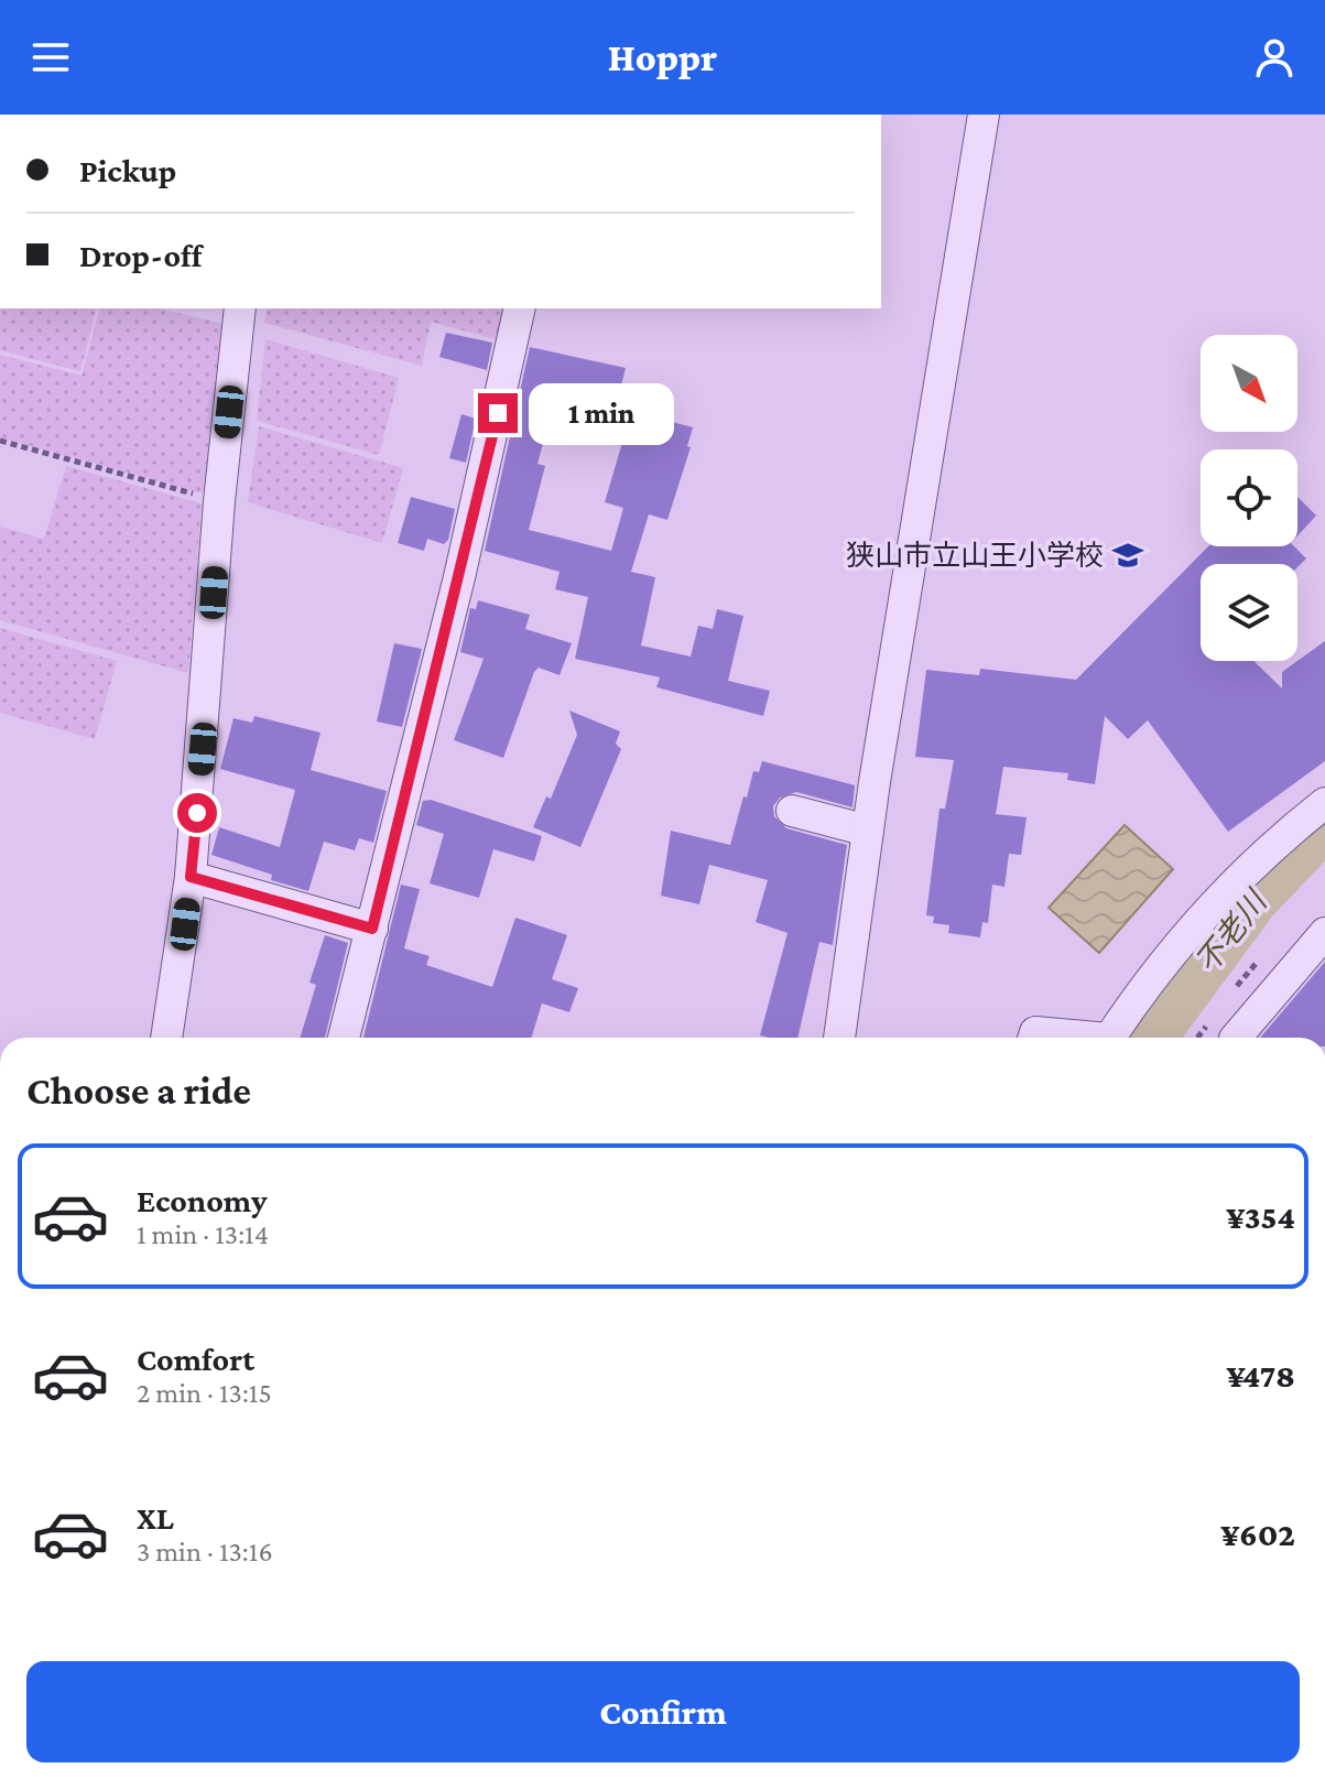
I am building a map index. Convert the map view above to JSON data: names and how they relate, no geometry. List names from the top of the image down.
{
  "water": ["不老川"],
  "places": {
    "school or university": ["狭山市立山王小学校"]
  },
  "north": "bottom right",
  "page": {
    "header": "Hoppr",
    "banner": ["Pickup", "Drop-off"],
    "bubble": "1 min",
    "heading": "Choose a ride",
    "list": [
      {
        "name": "Economy",
        "note": "1 min · 13:14",
        "value": "¥354"
      },
      {
        "name": "Comfort",
        "note": "2 min · 13:15",
        "value": "¥478"
      },
      {
        "name": "XL",
        "note": "3 min · 13:16",
        "value": "¥602"
      }
    ],
    "buttons": "Confirm"
  }
}
